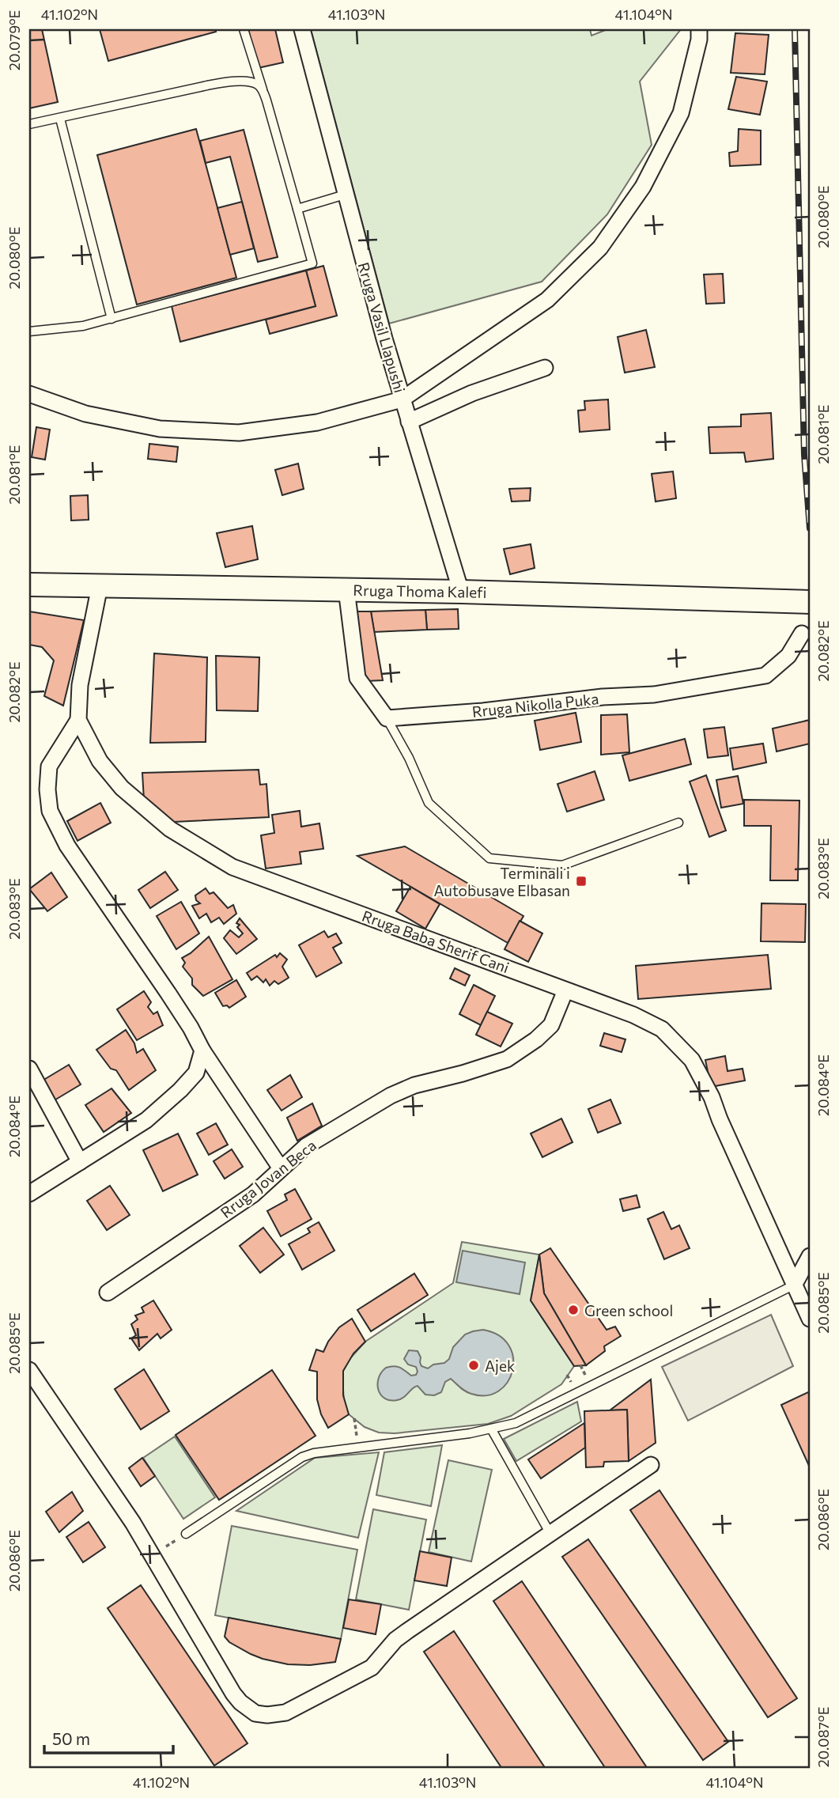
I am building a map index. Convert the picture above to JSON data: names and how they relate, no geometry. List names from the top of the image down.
{
  "streets": {
    "main road": ["Rruga Thoma Kalefi"],
    "street": [
      "Rruga Vasil Llapushi",
      "Rruga Nikolla Puka",
      "Rruga Baba Sherif Cani",
      "Rruga Jovan Beca"
    ]
  },
  "crossings": [
    ["Rruga Vasil Llapushi", "Rruga Thoma Kalefi"],
    ["Rruga Thoma Kalefi", "Rruga Baba Sherif Cani"],
    ["Rruga Baba Sherif Cani", "Rruga Jovan Beca"]
  ],
  "places": {
    "transit": ["Terminali i Autobusave Elbasan"],
    "other": ["Green school", "Ajek"]
  },
  "scale_bar": "50 m",
  "coordinates": [
    "41.102°N",
    "41.103°N",
    "41.104°N",
    "20.079°E",
    "20.080°E",
    "20.081°E",
    "20.082°E",
    "20.083°E",
    "20.084°E",
    "20.085°E",
    "20.086°E",
    "20.087°E"
  ]
}
